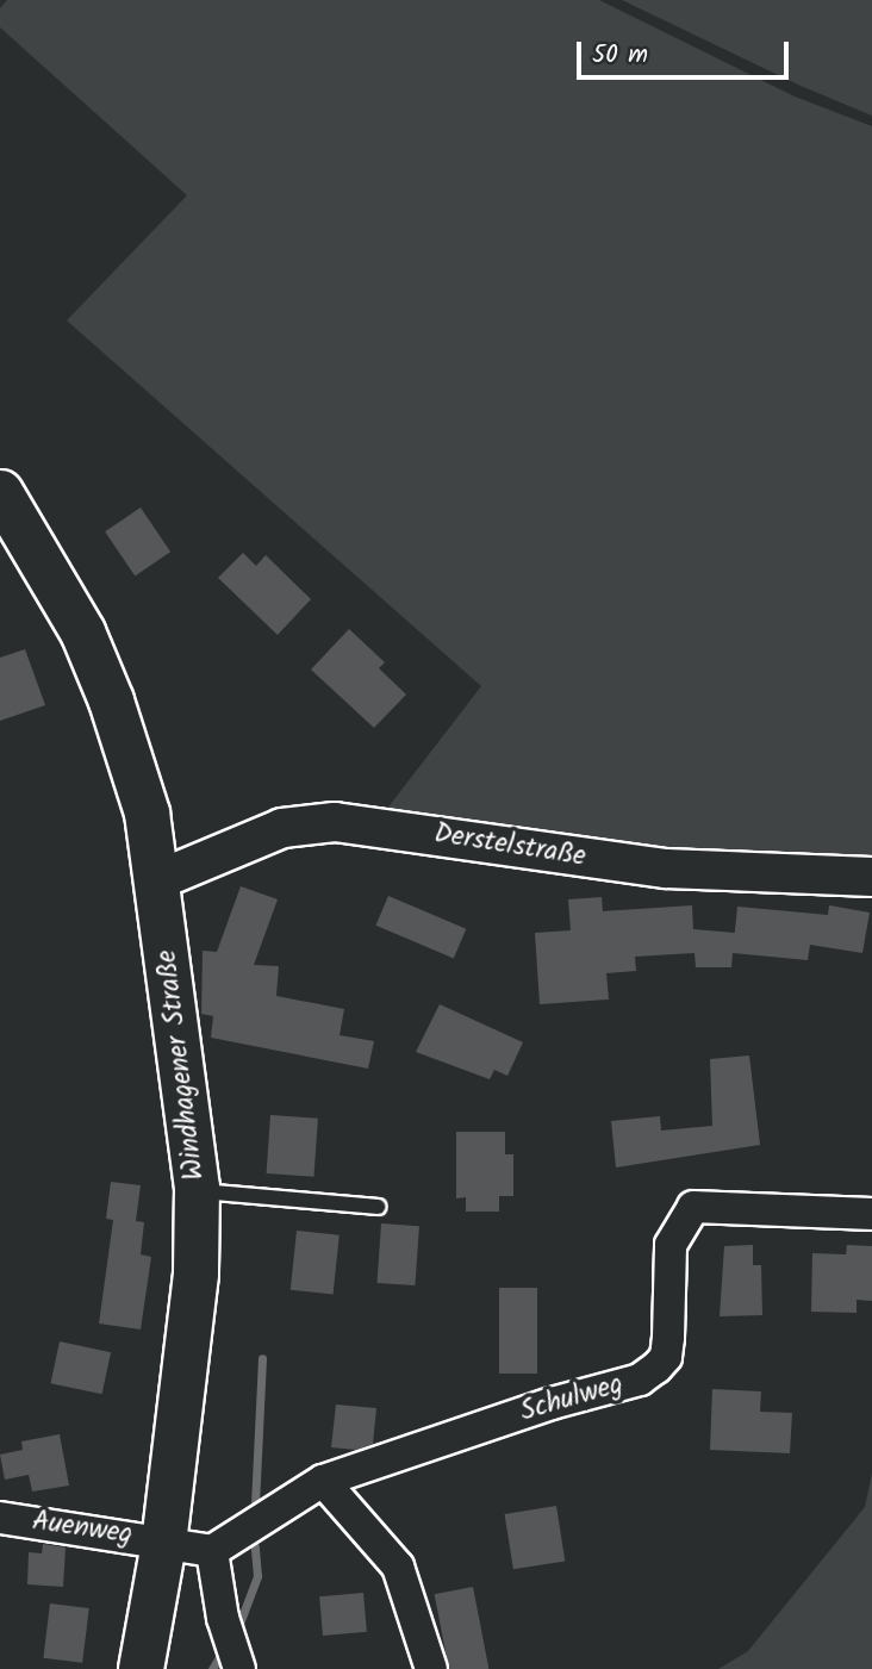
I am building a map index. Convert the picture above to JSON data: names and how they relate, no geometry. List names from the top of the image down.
{
  "streets": {
    "main road": ["Windhagener Straße"],
    "street": ["Derstelstraße", "Schulweg", "Auenweg"]
  },
  "crossings": [
    ["Derstelstraße", "Windhagener Straße"],
    ["Windhagener Straße", "Auenweg"]
  ],
  "scale_bar": "50 m"
}
